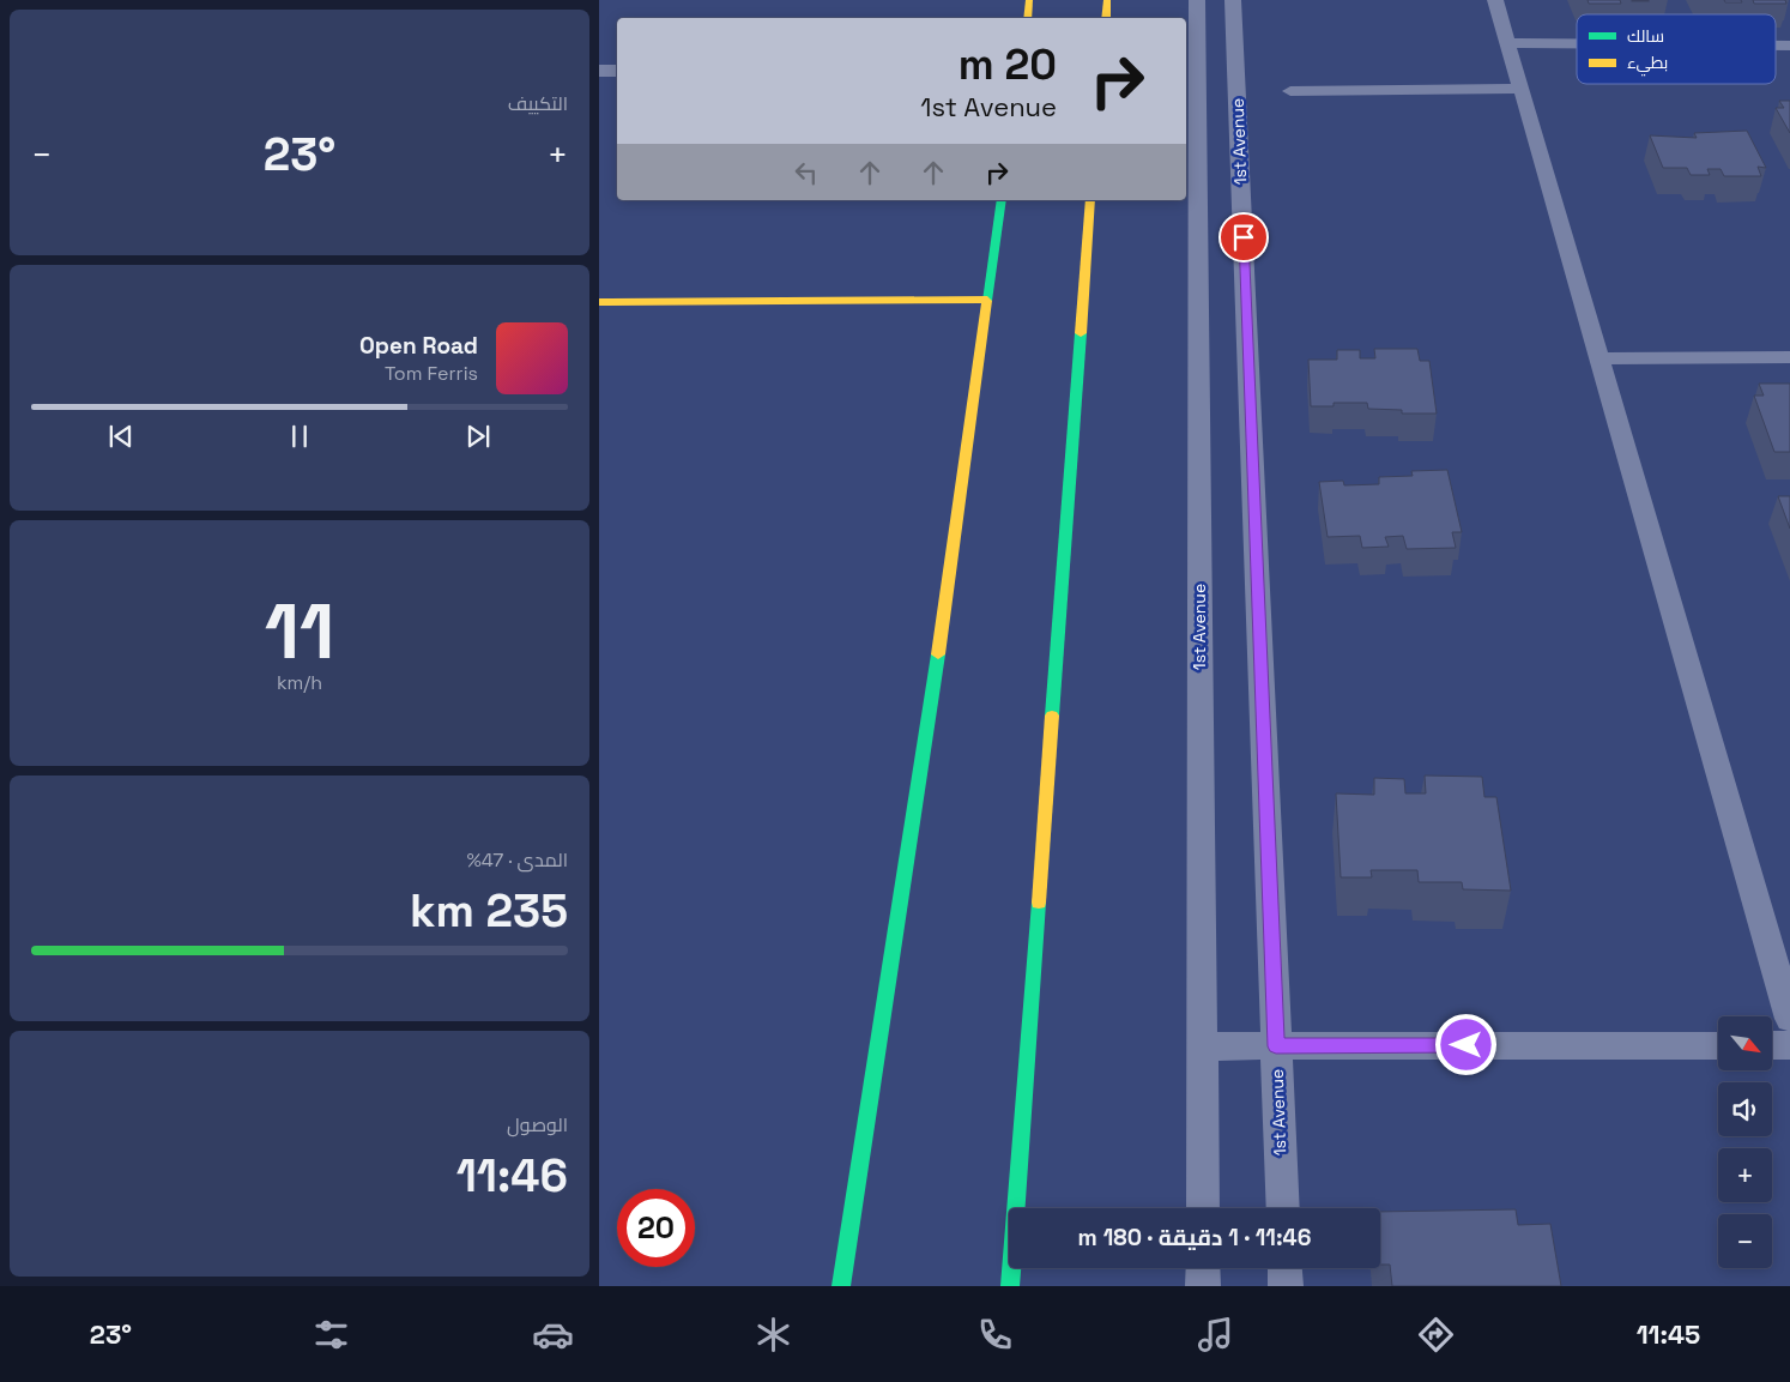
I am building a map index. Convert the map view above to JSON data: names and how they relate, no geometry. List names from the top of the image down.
{
  "streets": {
    "lane": ["1st Avenue"]
  },
  "legend": ["سالك", "بطيء"],
  "north": "bottom right",
  "page": {
    "tile": [
      "التكييف",
      ["11", "km/h"],
      ["المدى · 47%", "235 km"],
      ["الوصول", "11:46"]
    ],
    "turn": ["20 m", "1st Avenue"],
    "heat": ["−", "23°", "+"],
    "song": ["Open Road", "Tom Ferris"],
    "map_buttons": ["+", "−"],
    "limit": "20",
    "trip": "11:46 · 1 دقيقة · 180 m",
    "tabs": ["11:45", "23°"]
  }
}
